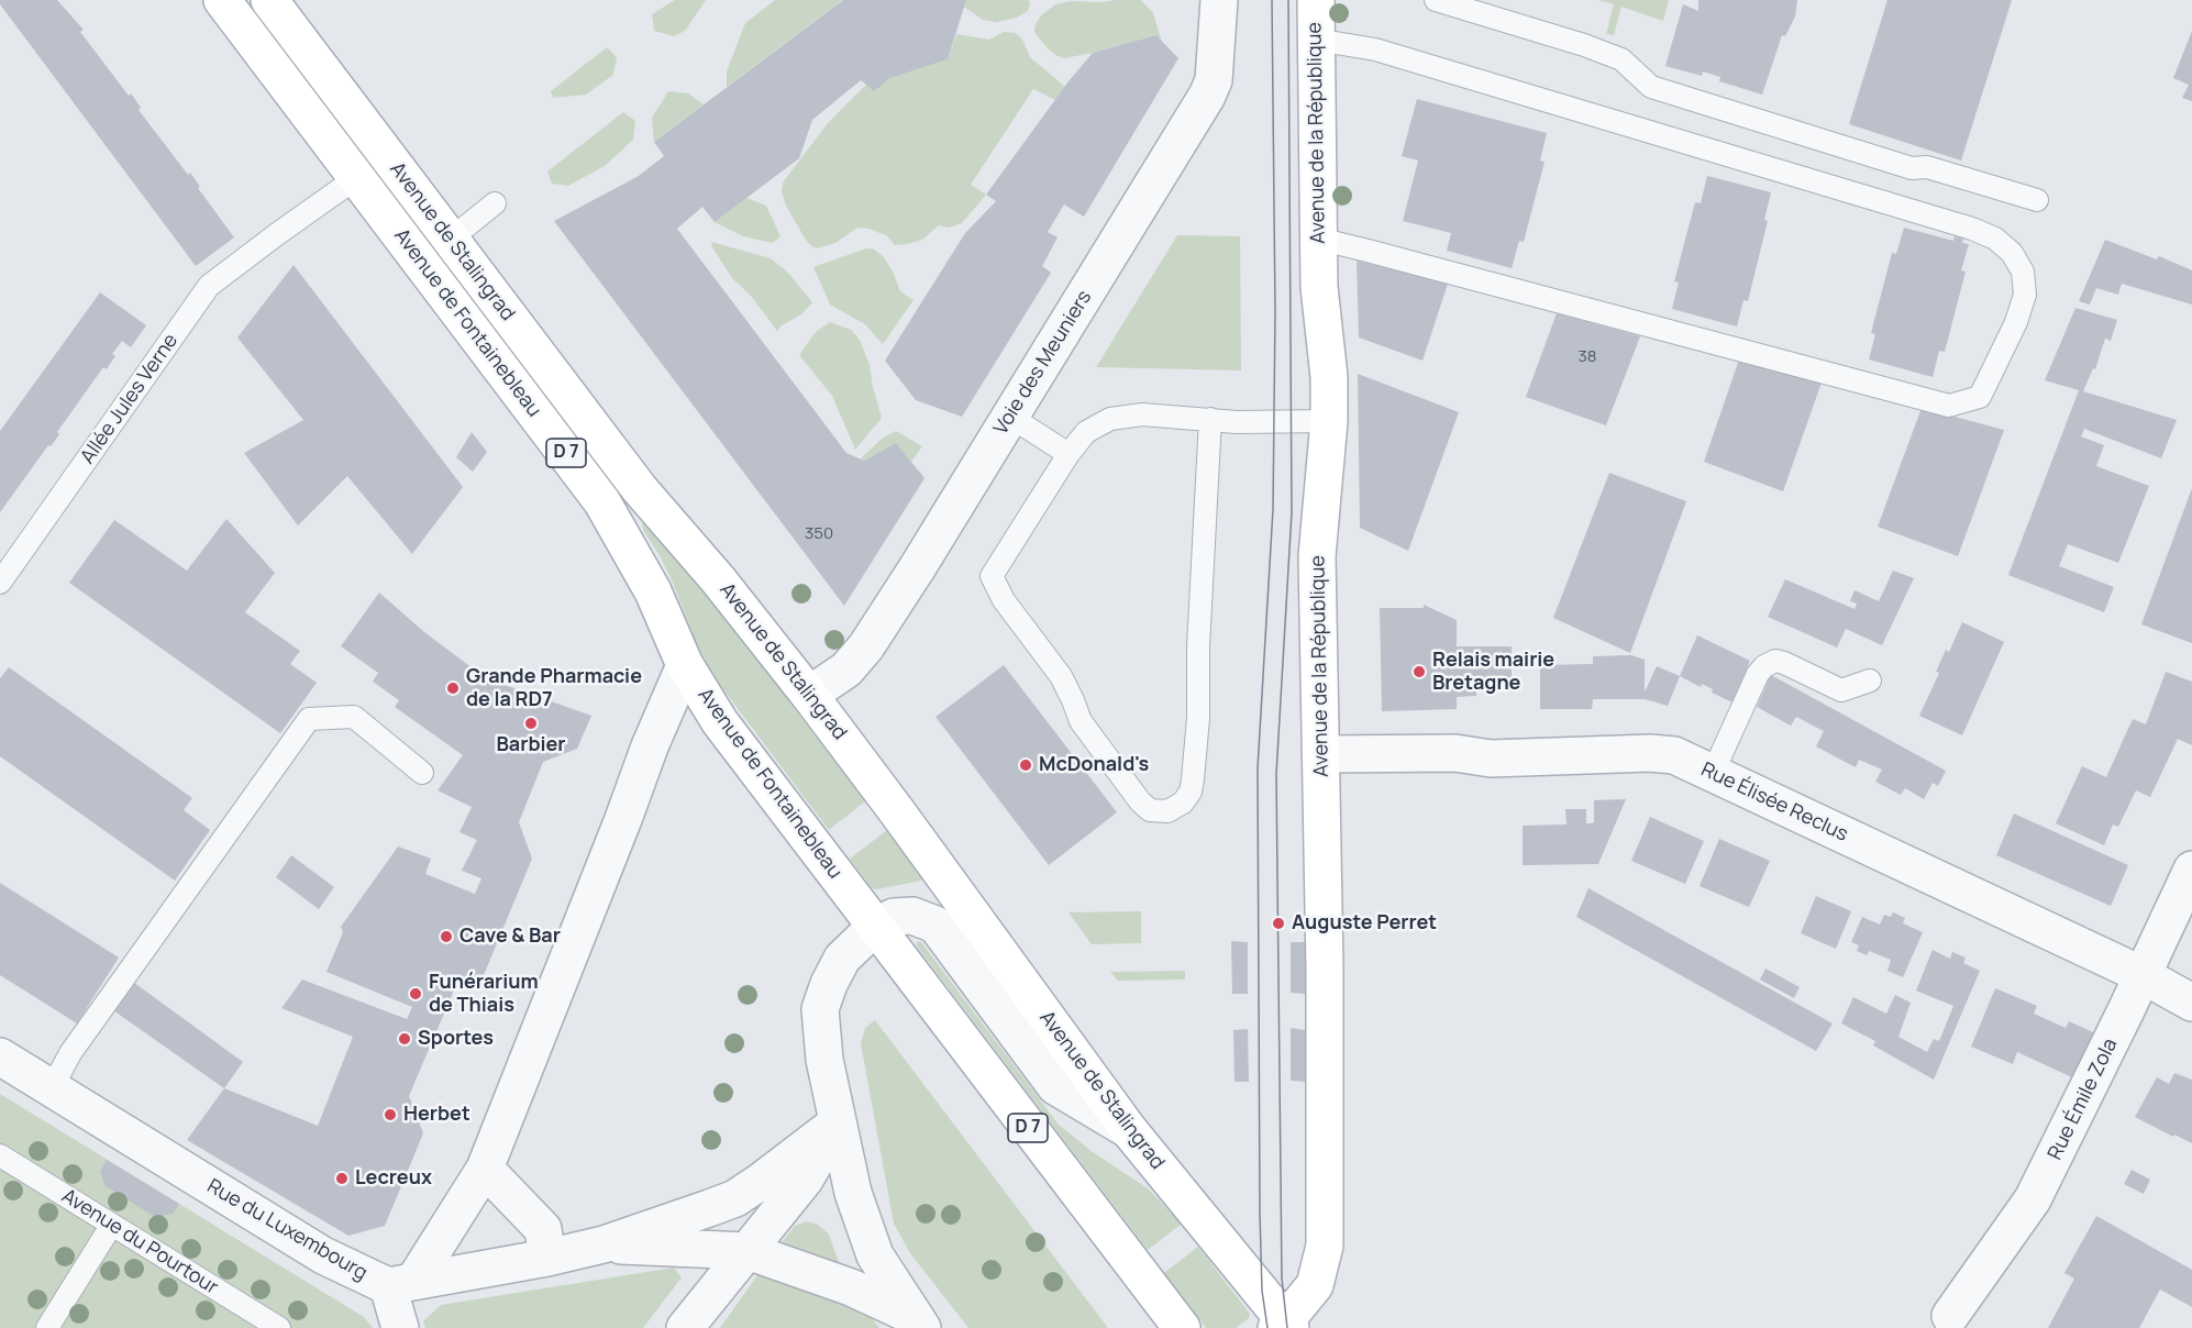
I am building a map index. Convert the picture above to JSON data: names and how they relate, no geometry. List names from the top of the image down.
{
  "streets": {
    "main road": [
      "Avenue de la République",
      "Avenue de Stalingrad",
      "Avenue de Fontainebleau",
      "D 7"
    ],
    "street": [
      "Voie des Meuniers",
      "Rue Élisée Reclus",
      "Rue Émile Zola",
      "Rue du Luxembourg"
    ],
    "lane": ["Allée Jules Verne", "Avenue du Pourtour"]
  },
  "crossings": [
    ["Avenue de la République", "Avenue de Stalingrad"],
    ["Avenue de la République", "Rue Élisée Reclus"],
    ["Avenue de Stalingrad", "Voie des Meuniers"],
    ["Avenue de Fontainebleau", "Allée Jules Verne"],
    ["Rue Élisée Reclus", "Rue Émile Zola"]
  ],
  "places": [
    "Relais mairie Bretagne",
    "Grande Pharmacie de la RD7",
    "Barbier",
    "McDonald's",
    "Auguste Perret",
    "Cave & Bar",
    "Funérarium de Thiais",
    "Sportes",
    "Herbet",
    "Lecreux"
  ],
  "house_numbers": ["38", "350"]
}
